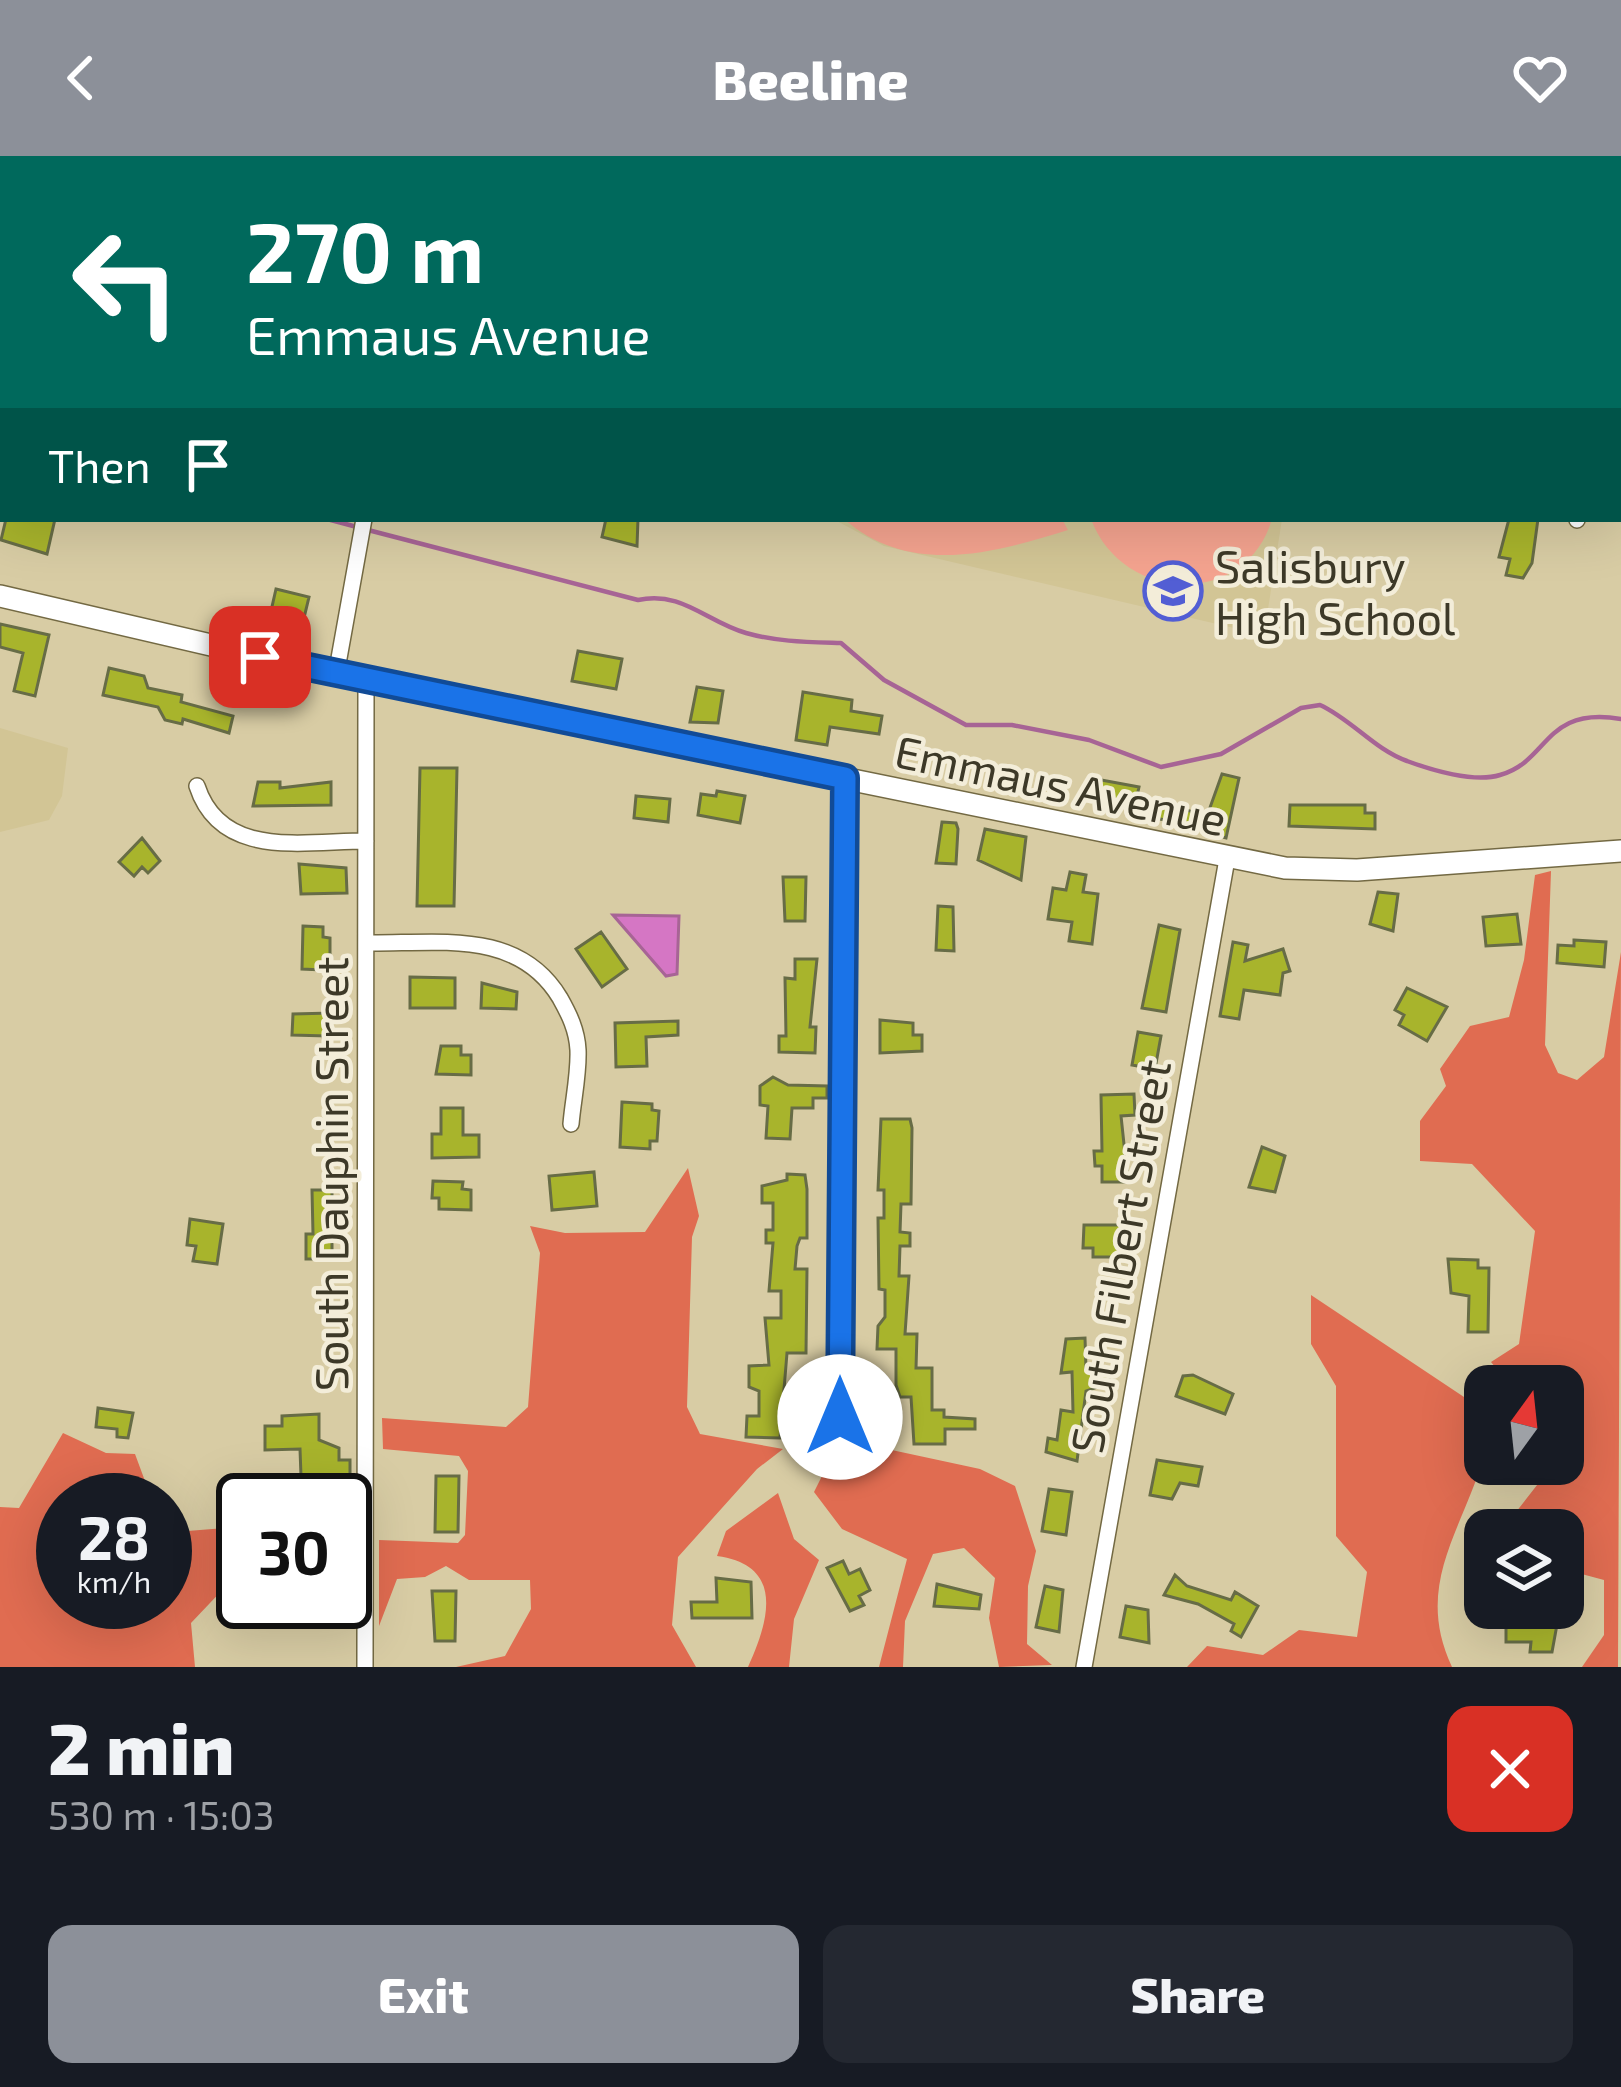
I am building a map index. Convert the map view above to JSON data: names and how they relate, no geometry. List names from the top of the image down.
{
  "streets": {
    "main road": ["Emmaus Avenue"],
    "street": ["South Dauphin Street", "South Filbert Street"]
  },
  "crossings": [
    ["Emmaus Avenue", "South Dauphin Street"],
    ["Emmaus Avenue", "South Filbert Street"]
  ],
  "places": {
    "school or university": ["Salisbury High School"]
  },
  "north": "top",
  "page": {
    "header": "Beeline",
    "turn": ["270 m", "Emmaus Avenue"],
    "then": "Then",
    "speed": "28 km/h",
    "limit": "30",
    "heading": ["2 min", "530 m · 15:03"],
    "buttons": ["Exit", "Share"]
  }
}
